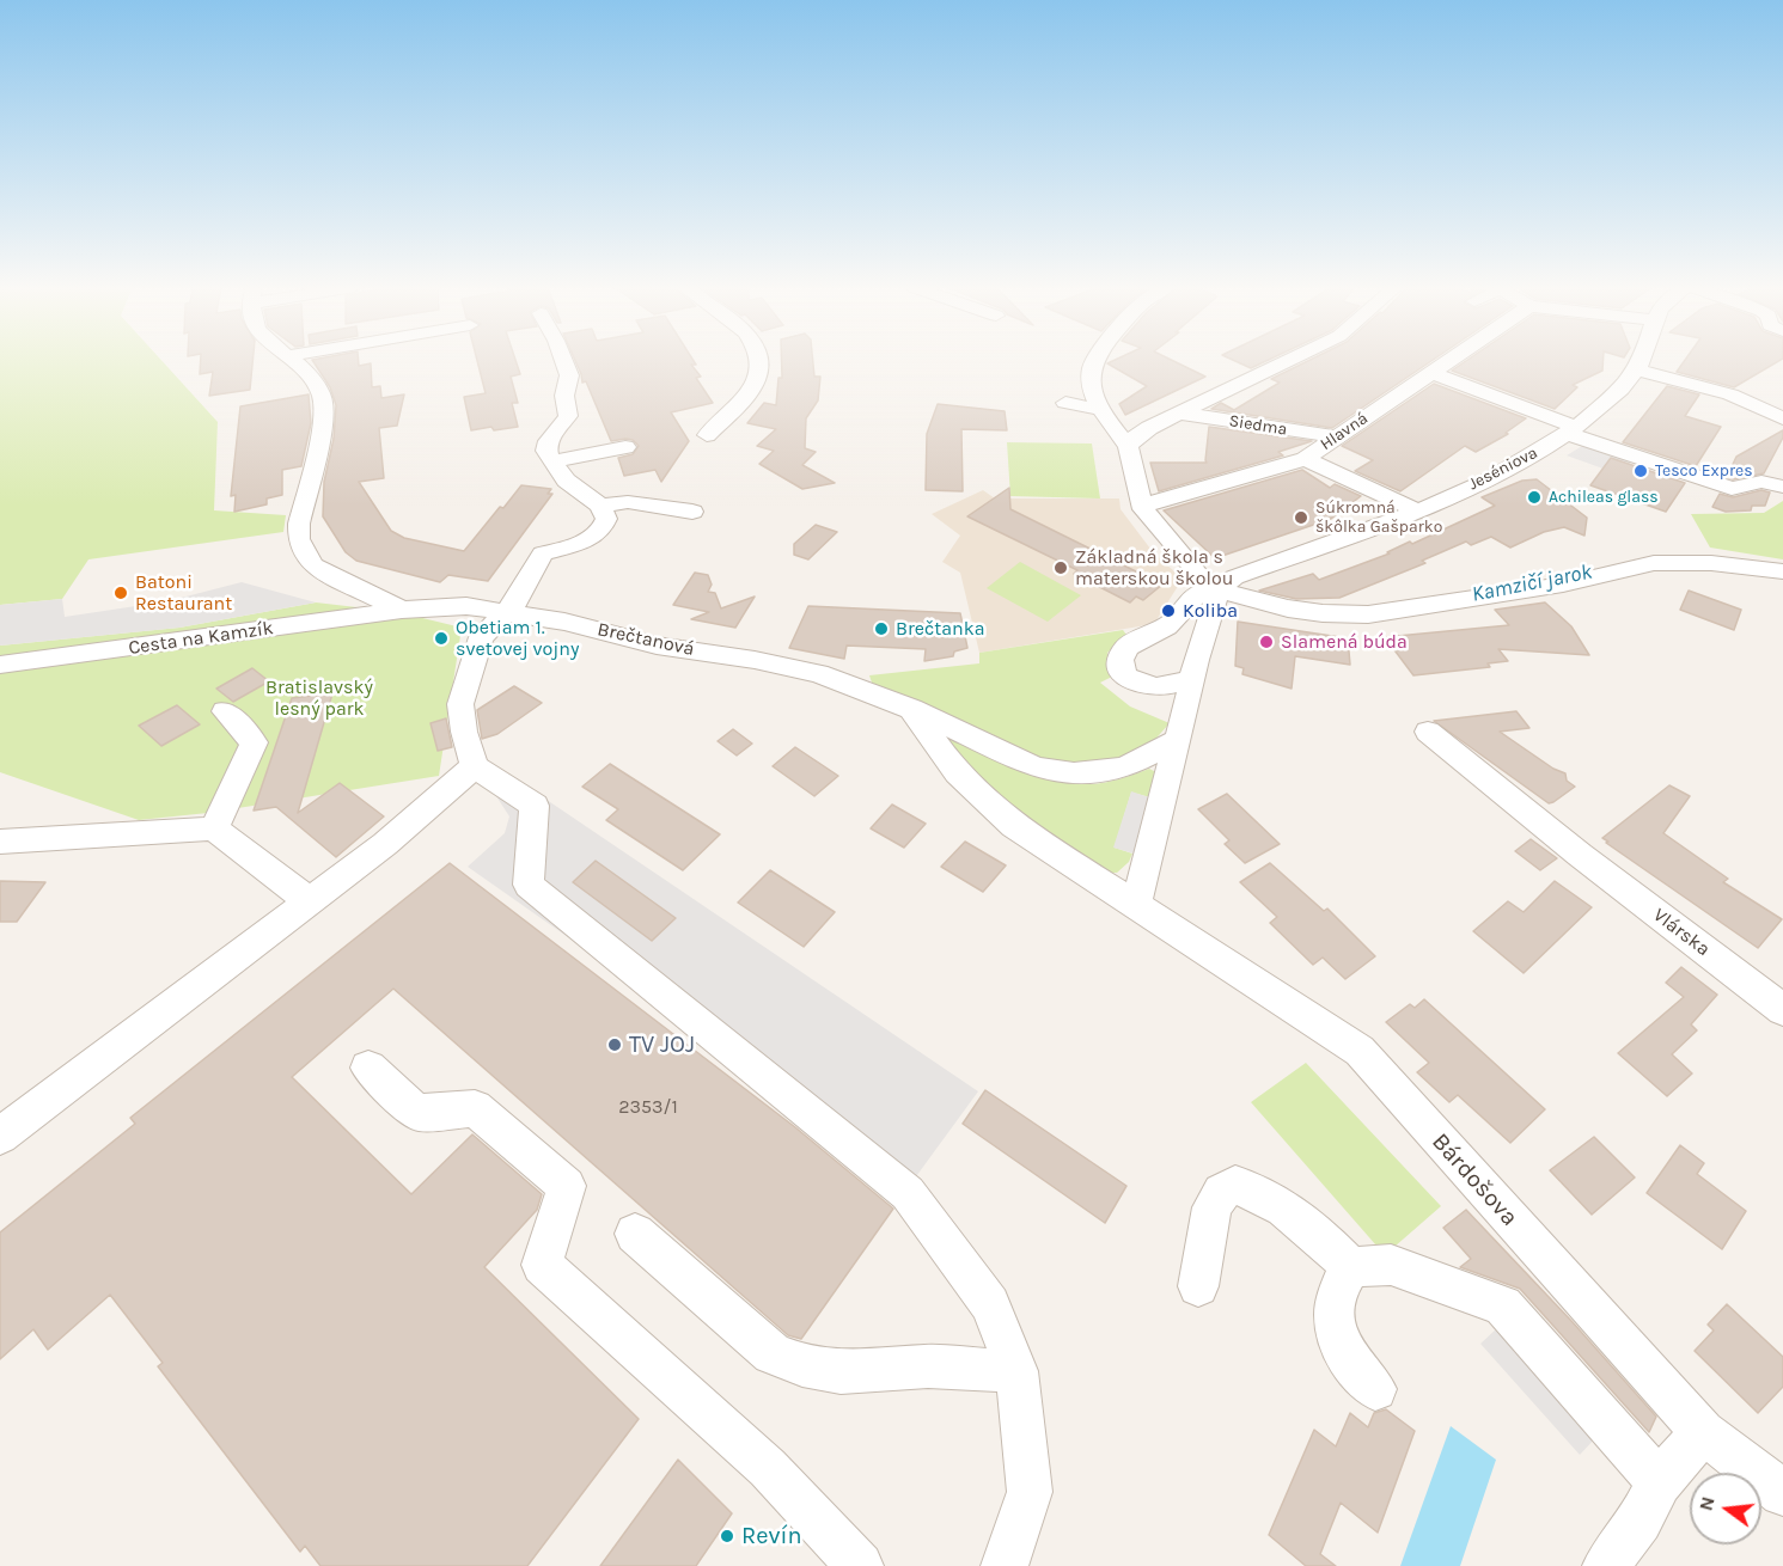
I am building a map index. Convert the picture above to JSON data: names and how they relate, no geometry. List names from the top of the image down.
{
  "streets": {
    "street": [
      "Siedma",
      "Hlavná",
      "Jeséniova",
      "Cesta na Kamzík",
      "Brečtanová",
      "Vlárska",
      "Bárdošova"
    ]
  },
  "crossings": [
    ["Siedma", "Hlavná"],
    ["Cesta na Kamzík", "Brečtanová"]
  ],
  "water": ["Kamzičí jarok"],
  "parks": ["Bratislavský lesný park"],
  "places": [
    "Tesco Expres",
    "Achileas glass",
    "Súkromná škôlka Gašparko",
    "Základná škola s materskou školou",
    "Batoni Restaurant",
    "Koliba",
    "Brečtanka",
    "Obetiam 1. svetovej vojny",
    "Slamená búda",
    "TV JOJ",
    "Revín"
  ],
  "house_numbers": ["2353/1"],
  "north": "left"
}
